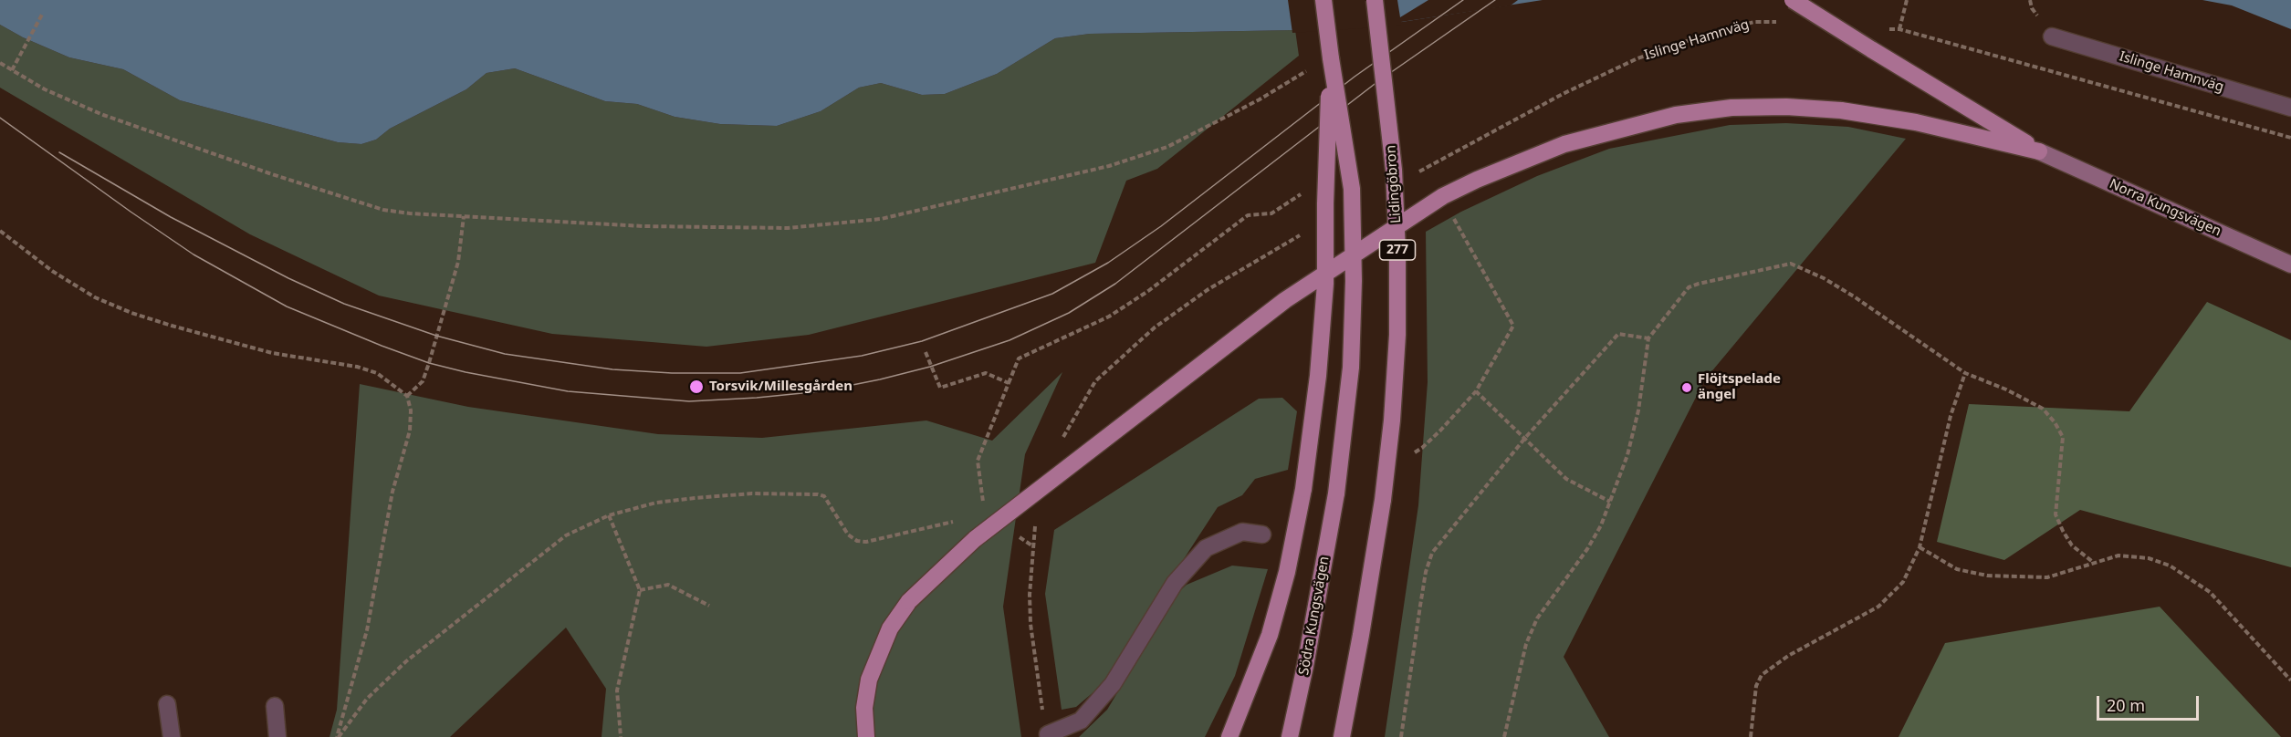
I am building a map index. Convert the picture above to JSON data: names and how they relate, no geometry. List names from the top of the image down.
{
  "streets": {
    "main road": [
      "Lidingöbron",
      "Norra Kungsvägen",
      "277",
      "Södra Kungsvägen"
    ],
    "lane": ["Islinge Hamnväg"]
  },
  "places": ["Torsvik/Millesgården", "Flöjtspelade ängel"],
  "scale_bar": "20 m"
}
